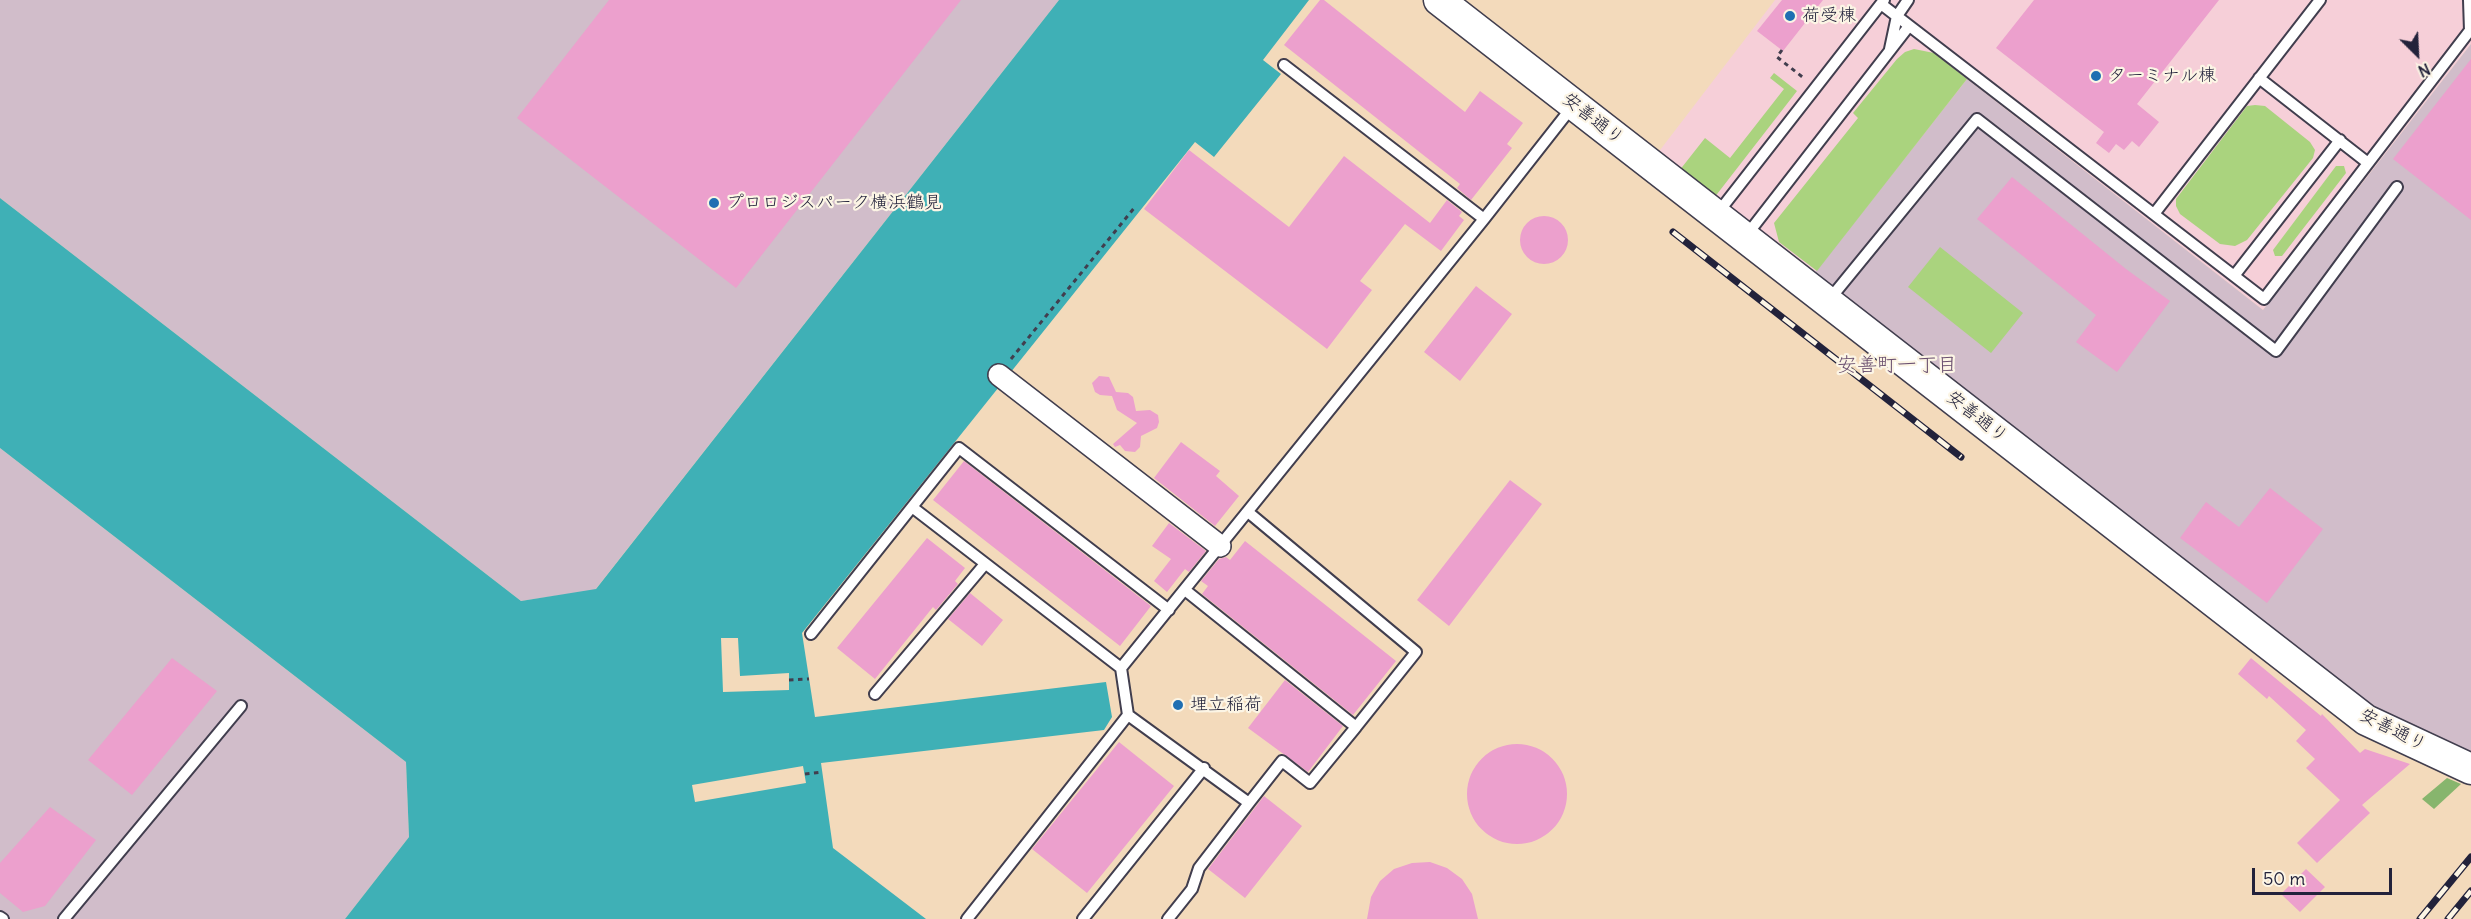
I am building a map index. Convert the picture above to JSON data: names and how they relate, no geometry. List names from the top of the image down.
{
  "streets": {
    "street": ["安善通り"]
  },
  "districts": ["安善町一丁目"],
  "places": [
    "荷受棟",
    "ターミナル棟",
    "プロロジスパーク横浜鶴見",
    "埋立稲荷"
  ],
  "scale_bar": "50 m",
  "north": "bottom right"
}
